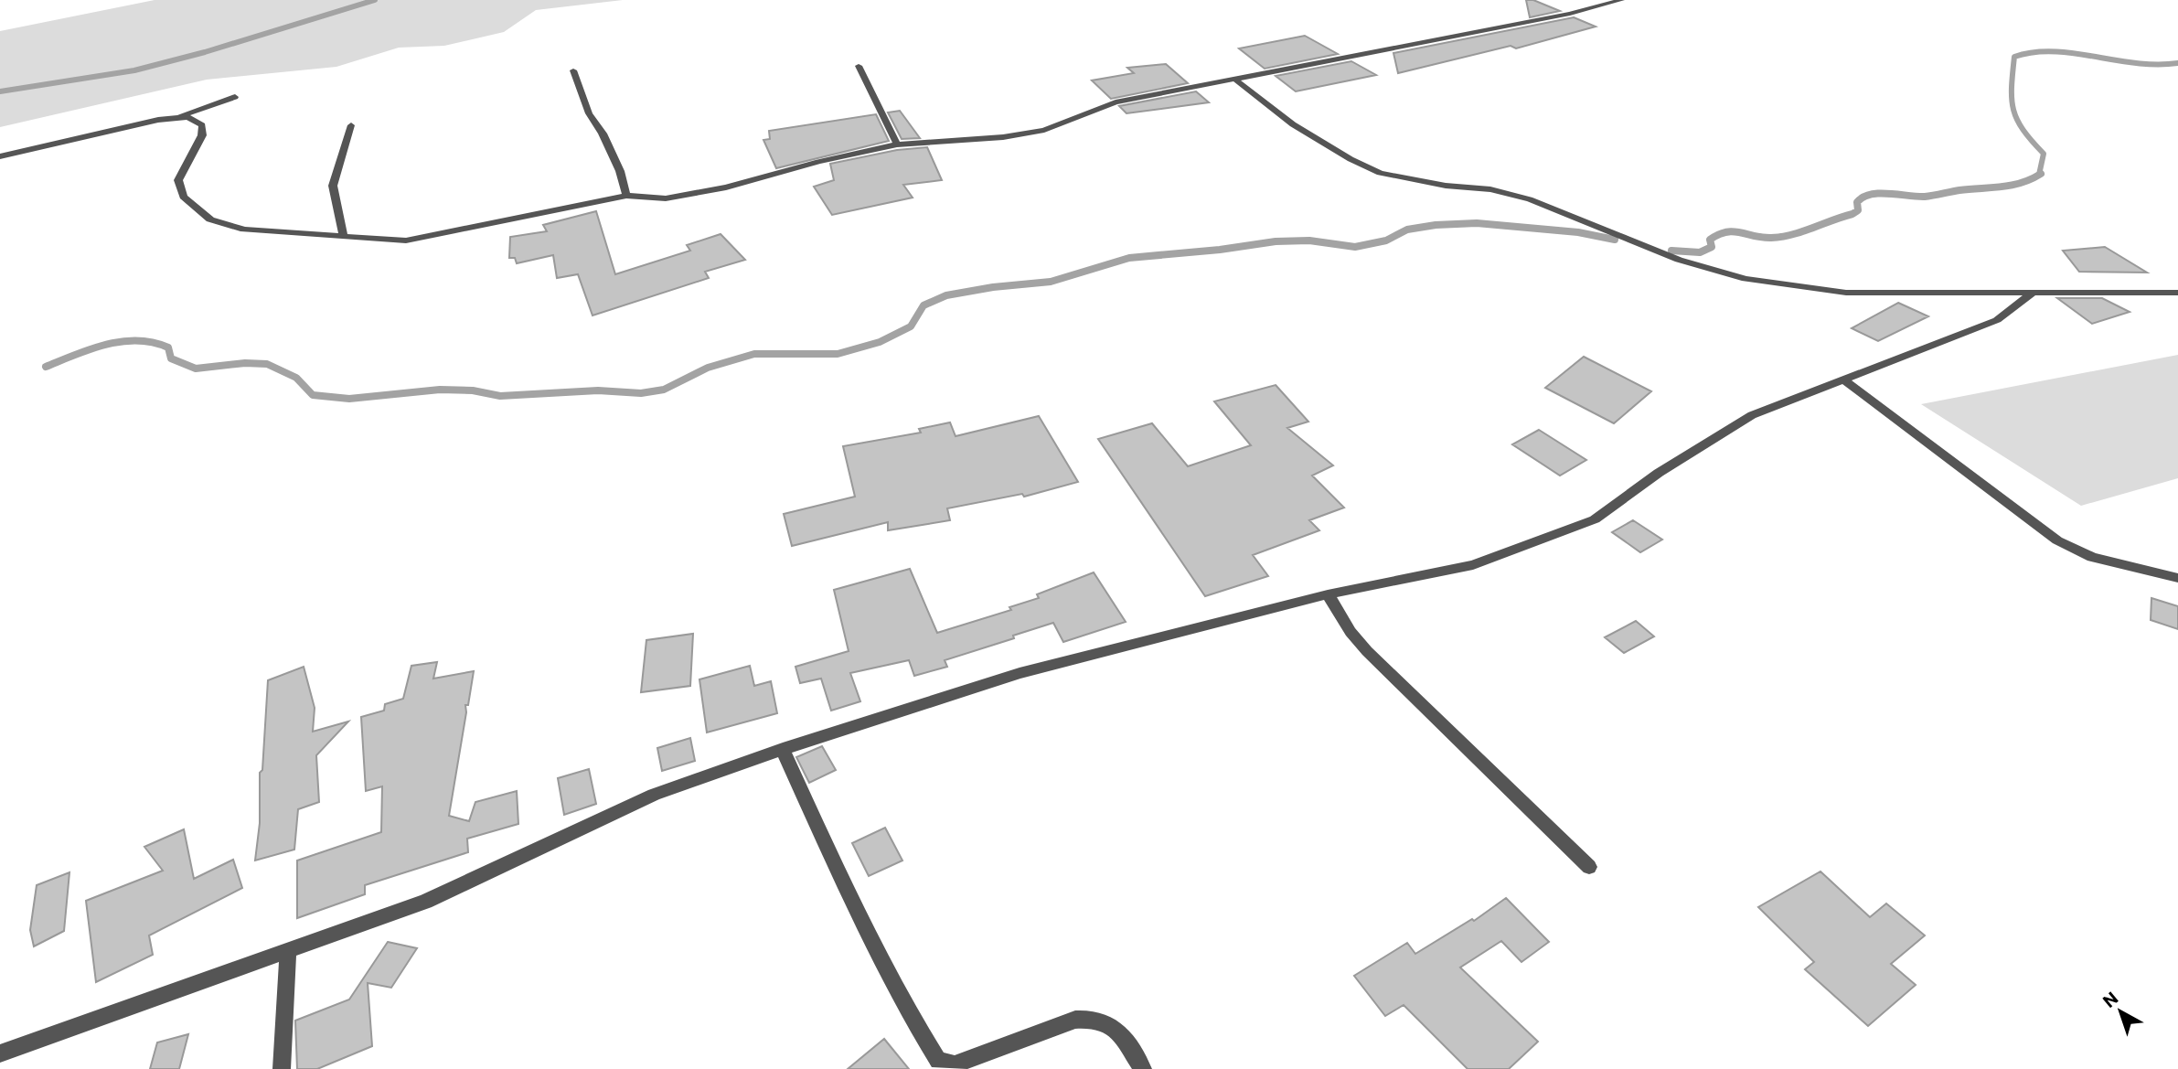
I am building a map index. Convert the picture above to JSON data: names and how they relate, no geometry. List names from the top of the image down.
{
  "north": "top left"
}
